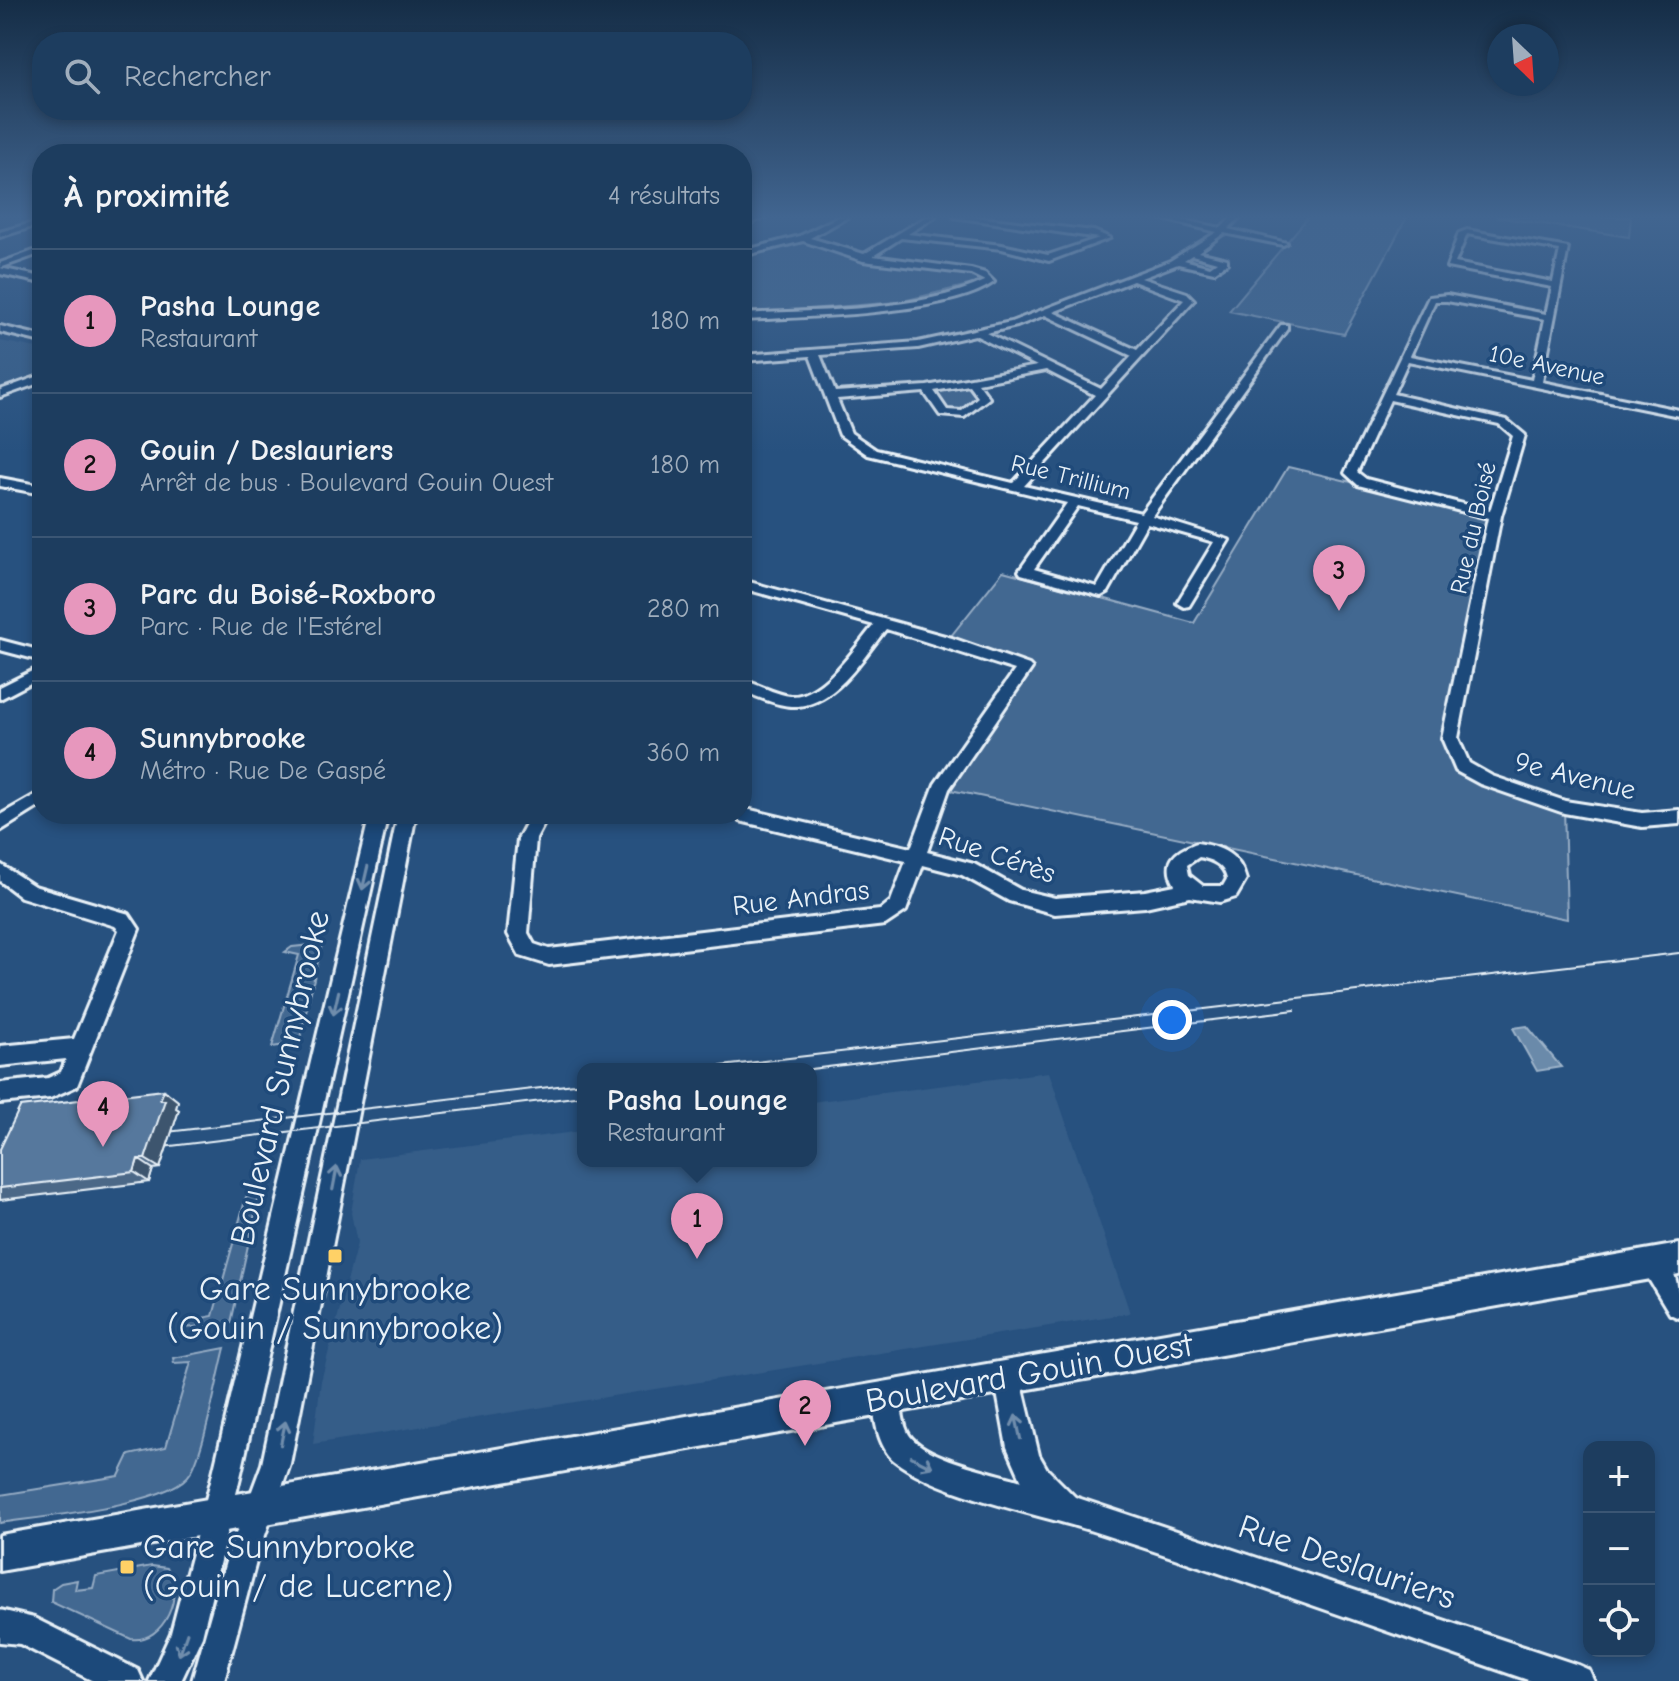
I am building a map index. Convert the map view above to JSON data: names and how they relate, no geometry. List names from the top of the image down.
{
  "streets": {
    "main road": ["Boulevard Gouin Ouest"],
    "street": [
      "10e Avenue",
      "Rue Trillium",
      "Rue du Boisé",
      "9e Avenue",
      "Rue Cérès",
      "Rue Andras",
      "Boulevard Sunnybrooke",
      "Rue Deslauriers"
    ]
  },
  "crossings": [
    ["Rue du Boisé", "9e Avenue"],
    ["Rue Cérès", "Rue Andras"],
    ["Boulevard Sunnybrooke", "Boulevard Gouin Ouest"],
    ["Boulevard Gouin Ouest", "Rue Deslauriers"]
  ],
  "places": {
    "transit": ["Gare Sunnybrooke (Gouin / Sunnybrooke)", "Gare Sunnybrooke (Gouin / de Lucerne)"]
  },
  "north": "bottom right",
  "page": {
    "search": "Rechercher",
    "heading": ["À proximité", "4 résultats"],
    "list": [
      {
        "mark": "1",
        "name": "Pasha Lounge",
        "note": "Restaurant",
        "value": "180 m"
      },
      {
        "mark": "2",
        "name": "Gouin / Deslauriers",
        "note": "Arrêt de bus · Boulevard Gouin Ouest",
        "value": "180 m"
      },
      {
        "mark": "3",
        "name": "Parc du Boisé-Roxboro",
        "note": "Parc · Rue de l'Estérel",
        "value": "280 m"
      },
      {
        "mark": "4",
        "name": "Sunnybrooke",
        "note": "Métro · Rue De Gaspé",
        "value": "360 m"
      }
    ],
    "pins": [
      "3",
      "4",
      "1",
      "2"
    ],
    "popup": ["Pasha Lounge", "Restaurant"],
    "map_buttons": ["+", "−"]
  }
}
